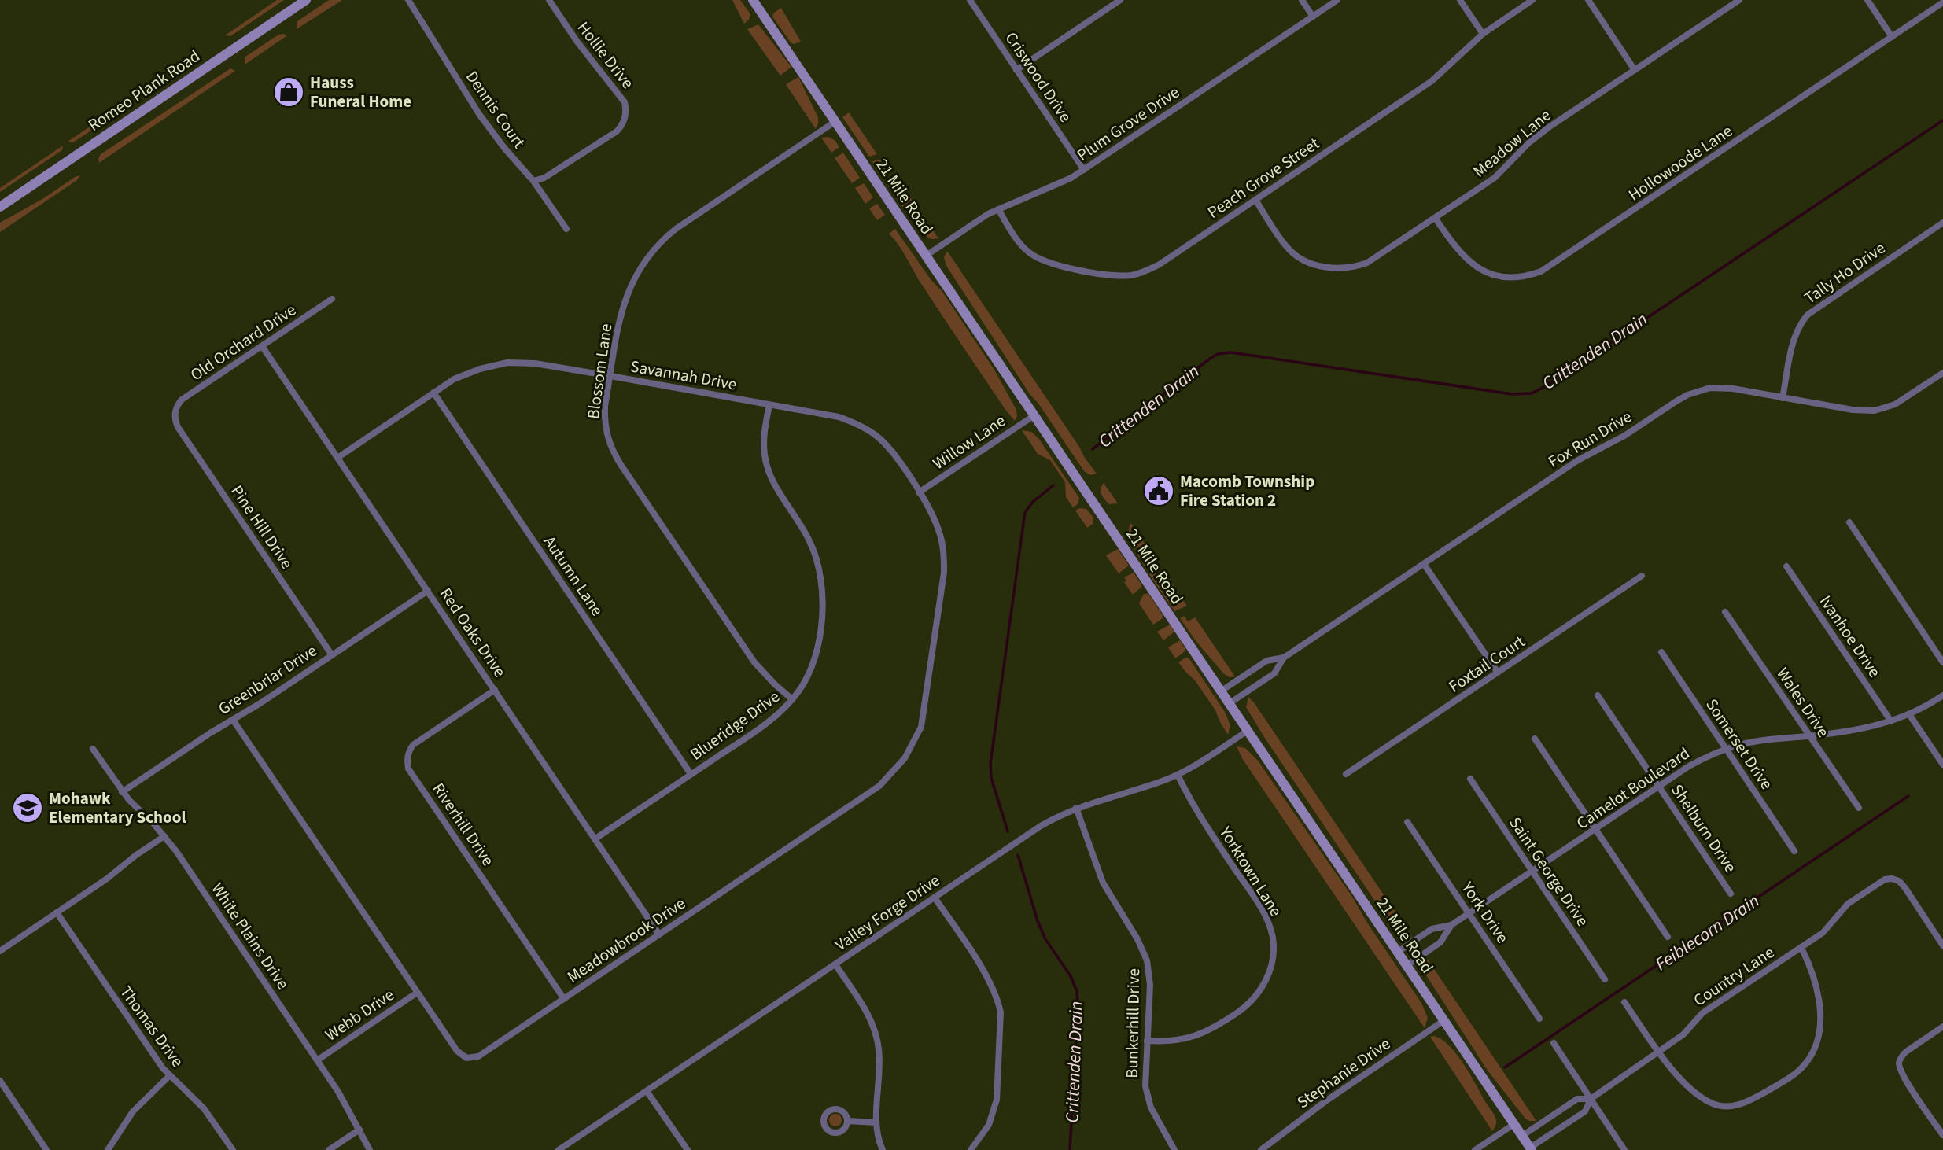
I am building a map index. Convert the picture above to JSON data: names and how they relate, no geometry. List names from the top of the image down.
{
  "streets": {
    "street": [
      "Hollie Drive",
      "Criswood Drive",
      "Romeo Plank Road",
      "Dennis Court",
      "Plum Grove Drive",
      "Meadow Lane",
      "Hollowoode Lane",
      "Peach Grove Street",
      "21 Mile Road",
      "Tally Ho Drive",
      "Old Orchard Drive",
      "Blossom Lane",
      "Savannah Drive",
      "Fox Run Drive",
      "Willow Lane",
      "Pine Hill Drive",
      "Autumn Lane",
      "Red Oaks Drive",
      "Ivanhoe Drive",
      "Foxtail Court",
      "Greenbriar Drive",
      "Wales Drive",
      "Blueridge Drive",
      "Somerset Drive",
      "Camelot Boulevard",
      "Riverhill Drive",
      "Shelburn Drive",
      "Yorktown Lane",
      "Saint George Drive",
      "Valley Forge Drive",
      "York Drive",
      "White Plains Drive",
      "Meadowbrook Drive",
      "Country Lane",
      "Webb Drive",
      "Bunkerhill Drive",
      "Thomas Drive",
      "Stephanie Drive"
    ]
  },
  "crossings": [
    ["Hollie Drive", "Dennis Court"],
    ["Criswood Drive", "Plum Grove Drive"],
    ["Plum Grove Drive", "Peach Grove Street"],
    ["Plum Grove Drive", "21 Mile Road"],
    ["Meadow Lane", "Hollowoode Lane"],
    ["Meadow Lane", "Peach Grove Street"],
    ["21 Mile Road", "Blossom Lane"],
    ["21 Mile Road", "Fox Run Drive"],
    ["21 Mile Road", "Willow Lane"],
    ["21 Mile Road", "Camelot Boulevard"],
    ["21 Mile Road", "Valley Forge Drive"],
    ["21 Mile Road", "Country Lane"],
    ["21 Mile Road", "Stephanie Drive"],
    ["Tally Ho Drive", "Fox Run Drive"],
    ["Old Orchard Drive", "Pine Hill Drive"],
    ["Old Orchard Drive", "Red Oaks Drive"],
    ["Blossom Lane", "Savannah Drive"],
    ["Blossom Lane", "Blueridge Drive"],
    ["Savannah Drive", "Willow Lane"],
    ["Savannah Drive", "Autumn Lane"],
    ["Savannah Drive", "Red Oaks Drive"],
    ["Savannah Drive", "Blueridge Drive"],
    ["Savannah Drive", "Meadowbrook Drive"],
    ["Willow Lane", "Meadowbrook Drive"],
    ["Pine Hill Drive", "Greenbriar Drive"],
    ["Autumn Lane", "Blueridge Drive"],
    ["Red Oaks Drive", "Greenbriar Drive"],
    ["Red Oaks Drive", "Blueridge Drive"],
    ["Red Oaks Drive", "Riverhill Drive"],
    ["Red Oaks Drive", "Meadowbrook Drive"],
    ["Ivanhoe Drive", "Camelot Boulevard"],
    ["Greenbriar Drive", "White Plains Drive"],
    ["Greenbriar Drive", "Meadowbrook Drive"],
    ["Wales Drive", "Camelot Boulevard"],
    ["Somerset Drive", "Camelot Boulevard"],
    ["Camelot Boulevard", "Shelburn Drive"],
    ["Camelot Boulevard", "Saint George Drive"],
    ["Camelot Boulevard", "York Drive"],
    ["Riverhill Drive", "Meadowbrook Drive"],
    ["Yorktown Lane", "Valley Forge Drive"],
    ["Yorktown Lane", "Bunkerhill Drive"],
    ["Valley Forge Drive", "Bunkerhill Drive"],
    ["White Plains Drive", "Webb Drive"],
    ["Meadowbrook Drive", "Webb Drive"]
  ],
  "water": ["Crittenden Drain", "Feiblecorn Drain"],
  "places": {
    "shop": ["Hauss Funeral Home"],
    "public building": ["Macomb Township Fire Station 2"],
    "school or university": ["Mohawk Elementary School"]
  }
}
